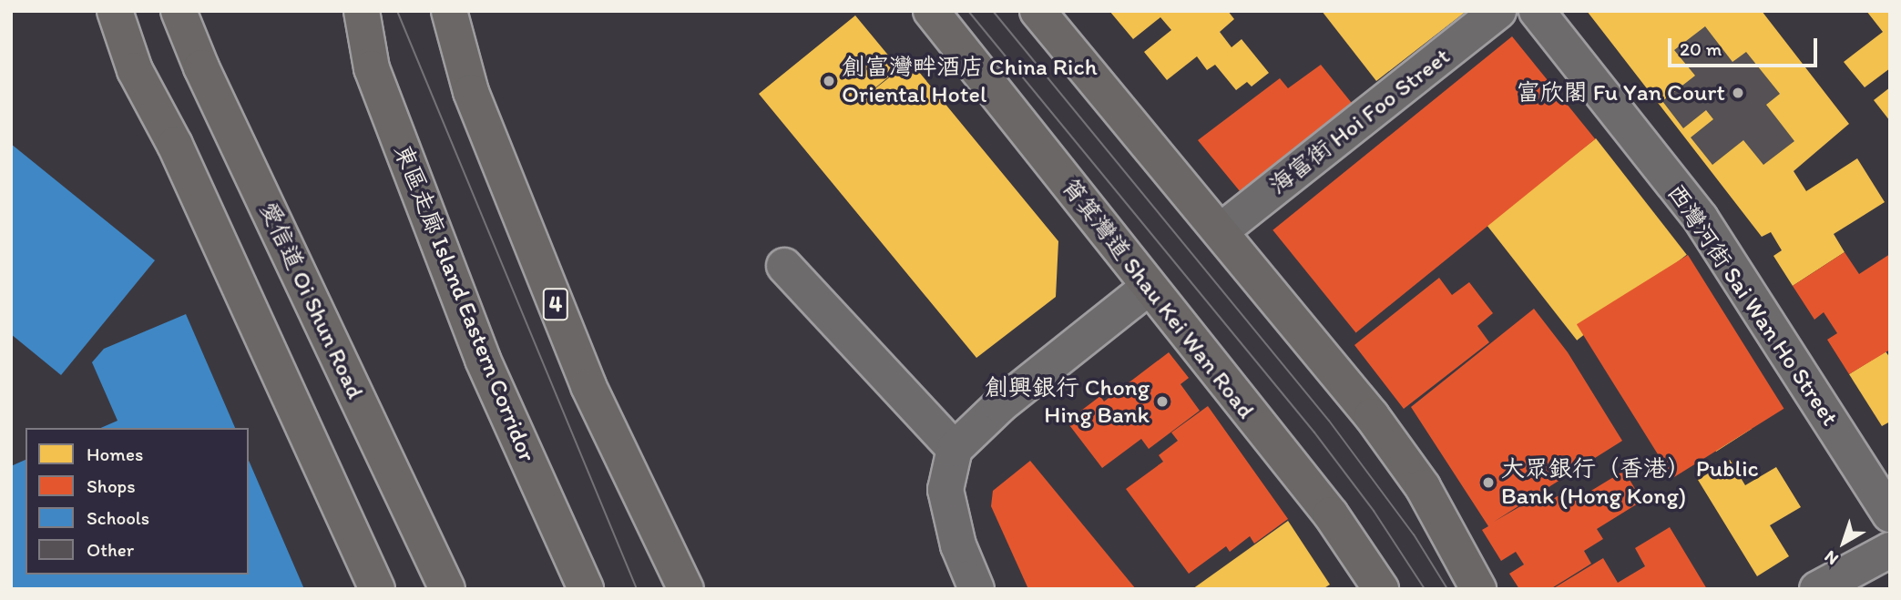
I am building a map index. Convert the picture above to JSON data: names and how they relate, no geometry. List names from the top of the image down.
{
  "streets": {
    "main road": [
      "筲箕灣道 Shau Kei Wan Road",
      "愛信道 Oi Shun Road",
      "東區走廊 Island Eastern Corridor",
      "4"
    ],
    "street": ["海富街 Hoi Foo Street", "西灣河街 Sai Wan Ho Street"]
  },
  "places": [
    "創富灣畔酒店 China Rich Oriental Hotel",
    "富欣閣 Fu Yan Court",
    "創興銀行 Chong Hing Bank",
    "大眾銀行（香港） Public Bank (Hong Kong)"
  ],
  "legend": [
    "Homes",
    "Shops",
    "Schools",
    "Other"
  ],
  "scale_bar": "20 m",
  "north": "bottom left"
}
